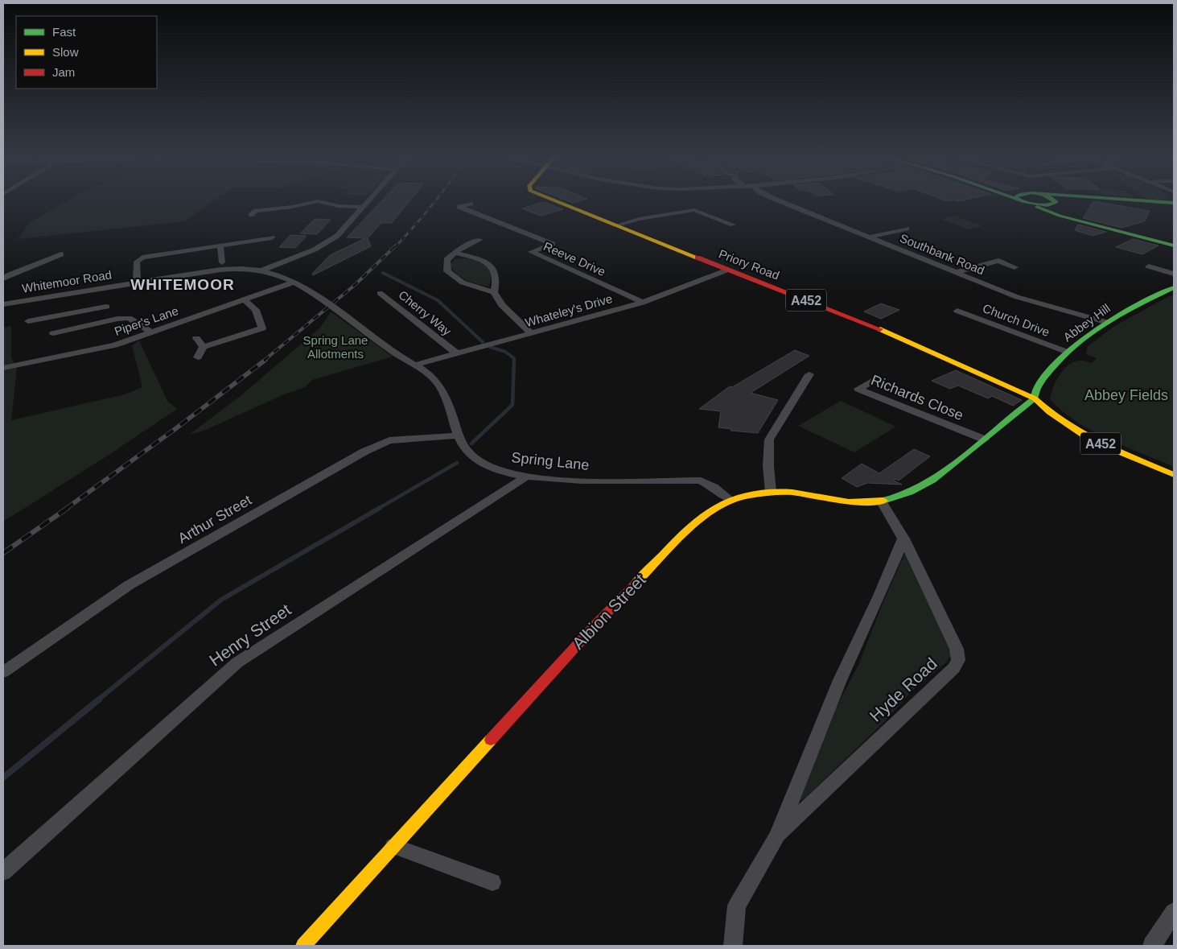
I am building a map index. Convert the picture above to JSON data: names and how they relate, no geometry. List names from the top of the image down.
{
  "streets": {
    "main road": [
      "Priory Road",
      "A452",
      "Abbey Hill",
      "Albion Street"
    ],
    "street": [
      "Southbank Road",
      "Reeve Drive",
      "Whitemoor Road",
      "Whateley's Drive",
      "Cherry Way",
      "Church Drive",
      "Piper's Lane",
      "Richards Close",
      "Spring Lane",
      "Arthur Street",
      "Henry Street",
      "Hyde Road"
    ]
  },
  "crossings": [
    ["Southbank Road", "Abbey Hill"],
    ["Reeve Drive", "Whateley's Drive"],
    ["Priory Road", "A452"],
    ["Priory Road", "Whateley's Drive"],
    ["Priory Road", "Abbey Hill"],
    ["Priory Road", "Albion Street"],
    ["Whitemoor Road", "Piper's Lane"],
    ["Whitemoor Road", "Spring Lane"],
    ["A452", "Abbey Hill"],
    ["A452", "Albion Street"],
    ["Whateley's Drive", "Cherry Way"],
    ["Whateley's Drive", "Spring Lane"],
    ["Church Drive", "Abbey Hill"],
    ["Abbey Hill", "Albion Street"],
    ["Richards Close", "Albion Street"],
    ["Spring Lane", "Arthur Street"],
    ["Spring Lane", "Albion Street"],
    ["Spring Lane", "Henry Street"],
    ["Albion Street", "Hyde Road"]
  ],
  "districts": ["WHITEMOOR"],
  "parks": ["Spring Lane Allotments", "Abbey Fields"],
  "legend": ["Fast", "Slow", "Jam"]
}
